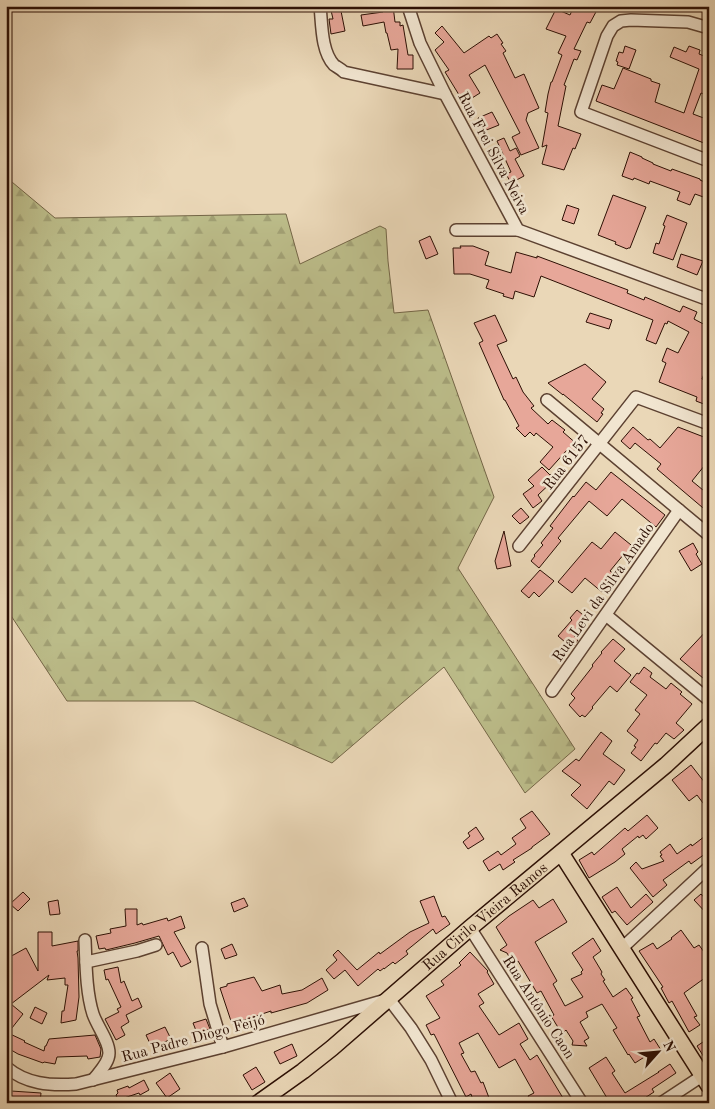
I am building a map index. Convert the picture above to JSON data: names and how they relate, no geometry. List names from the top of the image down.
{
  "streets": {
    "main road": ["Rua Cirilo Vieira Ramos"],
    "street": [
      "Rua Frei Silva Neiva",
      "Rua 6157",
      "Rua Levi da Silva Amado",
      "Rua Antônio Caon",
      "Rua Padre Diogo Feijó"
    ]
  },
  "crossings": [
    ["Rua Cirilo Vieira Ramos", "Rua Antônio Caon"],
    ["Rua Cirilo Vieira Ramos", "Rua Padre Diogo Feijó"]
  ],
  "north": "top right"
}
